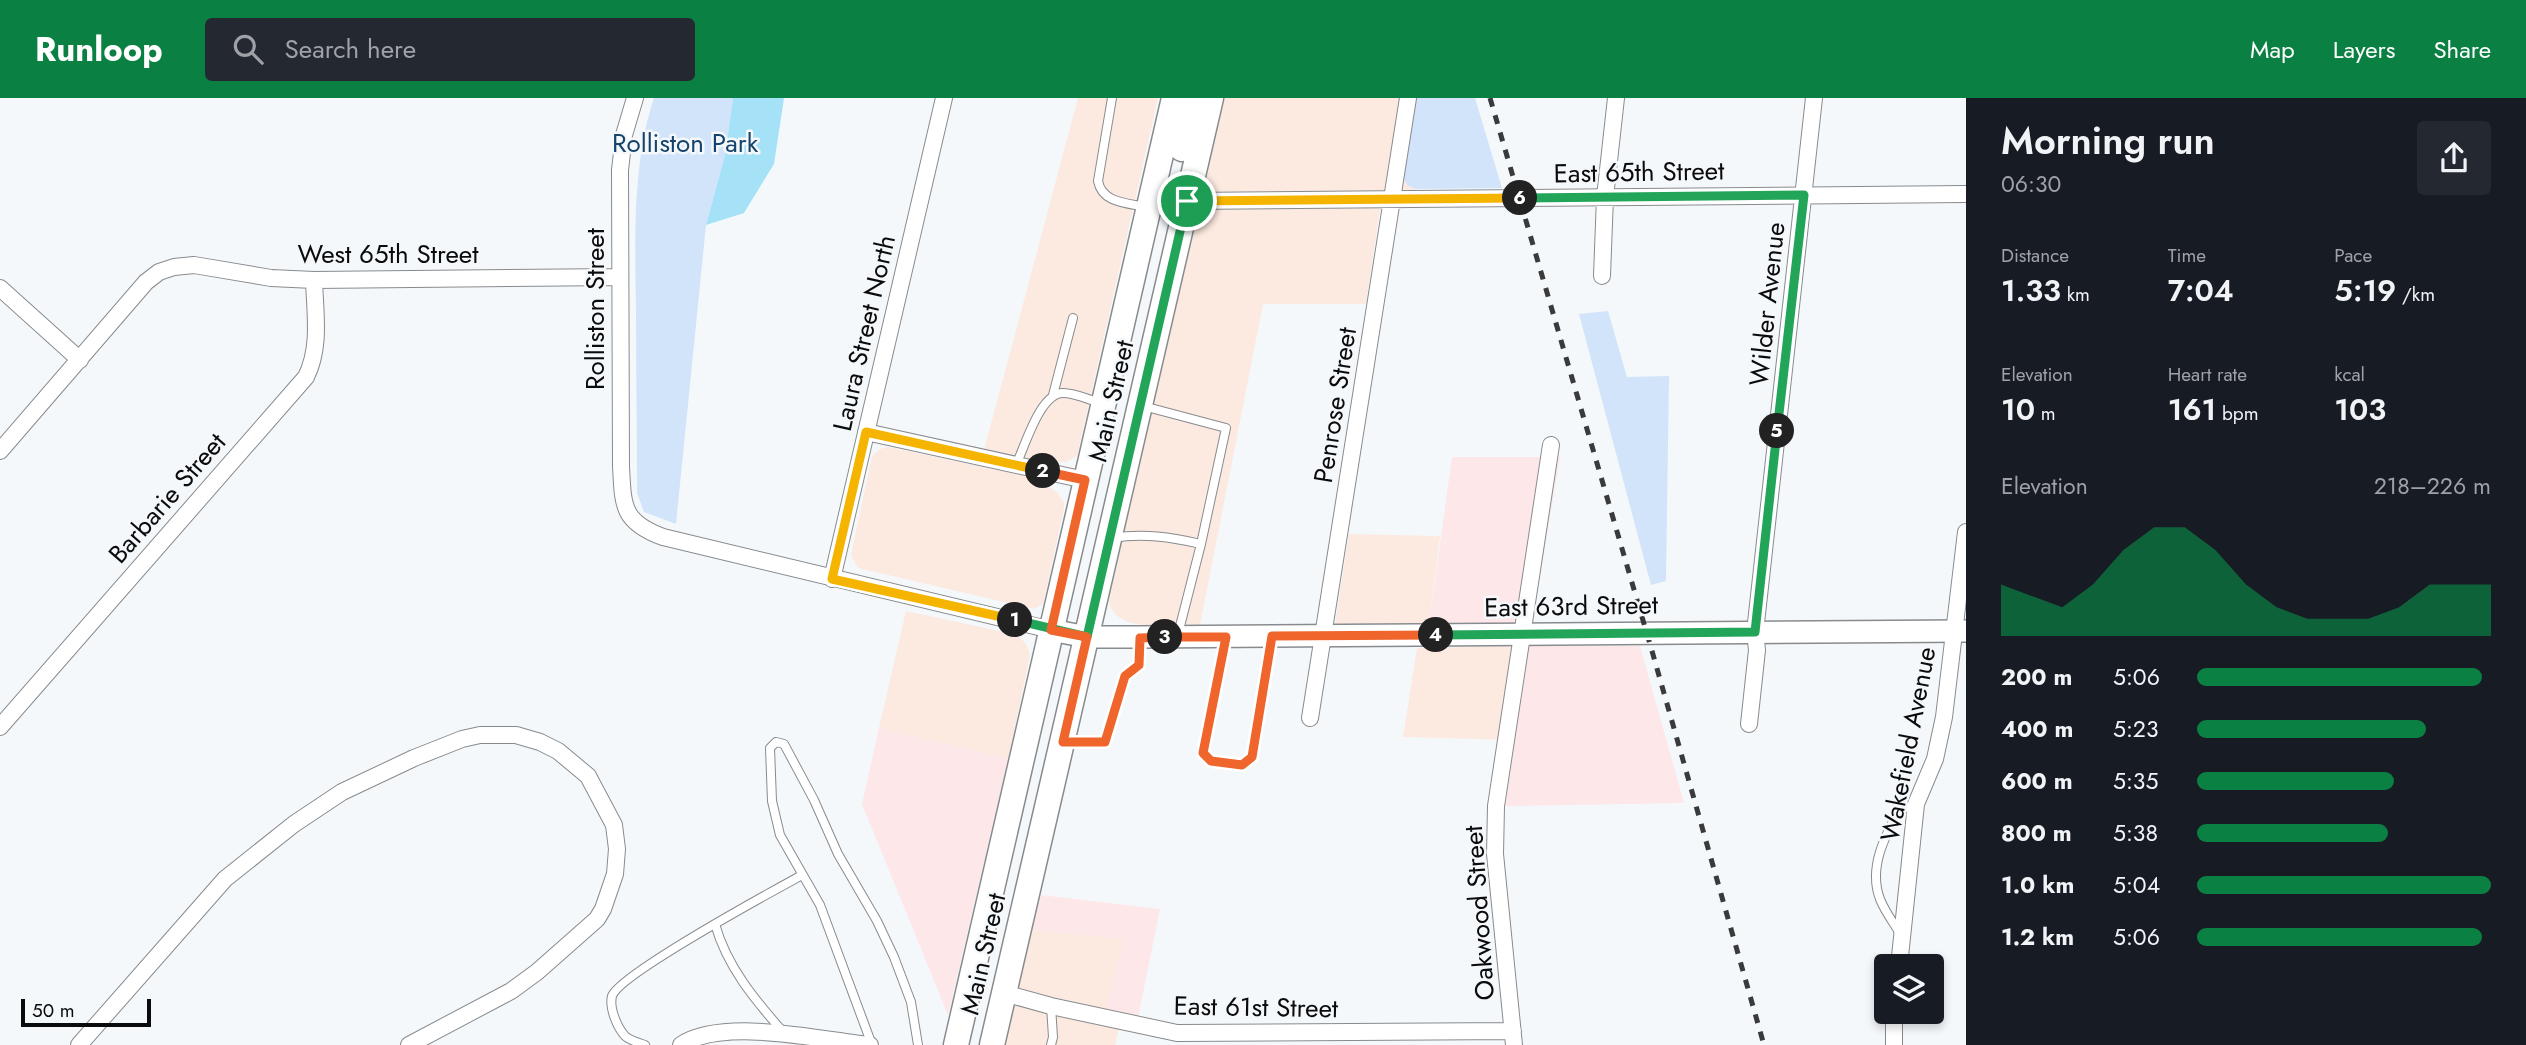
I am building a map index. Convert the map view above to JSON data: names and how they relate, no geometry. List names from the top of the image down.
{
  "streets": {
    "main road": ["Main Street"],
    "street": [
      "East 65th Street",
      "West 65th Street",
      "Wilder Avenue",
      "Rolliston Street",
      "Laura Street North",
      "Penrose Street",
      "Barbarie Street",
      "East 63rd Street",
      "Wakefield Avenue",
      "Oakwood Street",
      "East 61st Street"
    ]
  },
  "crossings": [
    ["East 65th Street", "Wilder Avenue"],
    ["East 65th Street", "Main Street"],
    ["East 65th Street", "Penrose Street"],
    ["West 65th Street", "Rolliston Street"],
    ["West 65th Street", "Barbarie Street"],
    ["Wilder Avenue", "East 63rd Street"],
    ["Rolliston Street", "Laura Street North"],
    ["Main Street", "East 63rd Street"],
    ["Main Street", "East 61st Street"],
    ["Penrose Street", "East 63rd Street"],
    ["East 63rd Street", "Wakefield Avenue"],
    ["East 63rd Street", "Oakwood Street"],
    ["Oakwood Street", "East 61st Street"]
  ],
  "parks": ["Rolliston Park"],
  "scale_bar": "50 m",
  "page": {
    "header": "Runloop",
    "search": "Search here",
    "nav": ["Map", "Layers", "Share"],
    "heading": ["Morning run", "06:30"],
    "pins": [
      "6",
      "5",
      "2",
      "1",
      "4",
      "3"
    ],
    "stats": [
      ["Distance", "1.33 km"],
      ["Time", "7:04"],
      ["Pace", "5:19 /km"],
      ["Elevation", "10 m"],
      ["Heart rate", "161 bpm"],
      ["kcal", "103"]
    ],
    "chart": ["Elevation", "218–226 m"],
    "list": [
      {
        "name": "200 m",
        "note": "5:06"
      },
      {
        "name": "400 m",
        "note": "5:23"
      },
      {
        "name": "600 m",
        "note": "5:35"
      },
      {
        "name": "800 m",
        "note": "5:38"
      },
      {
        "name": "1.0 km",
        "note": "5:04"
      },
      {
        "name": "1.2 km",
        "note": "5:06"
      }
    ],
    "scale": "50 m"
  }
}
